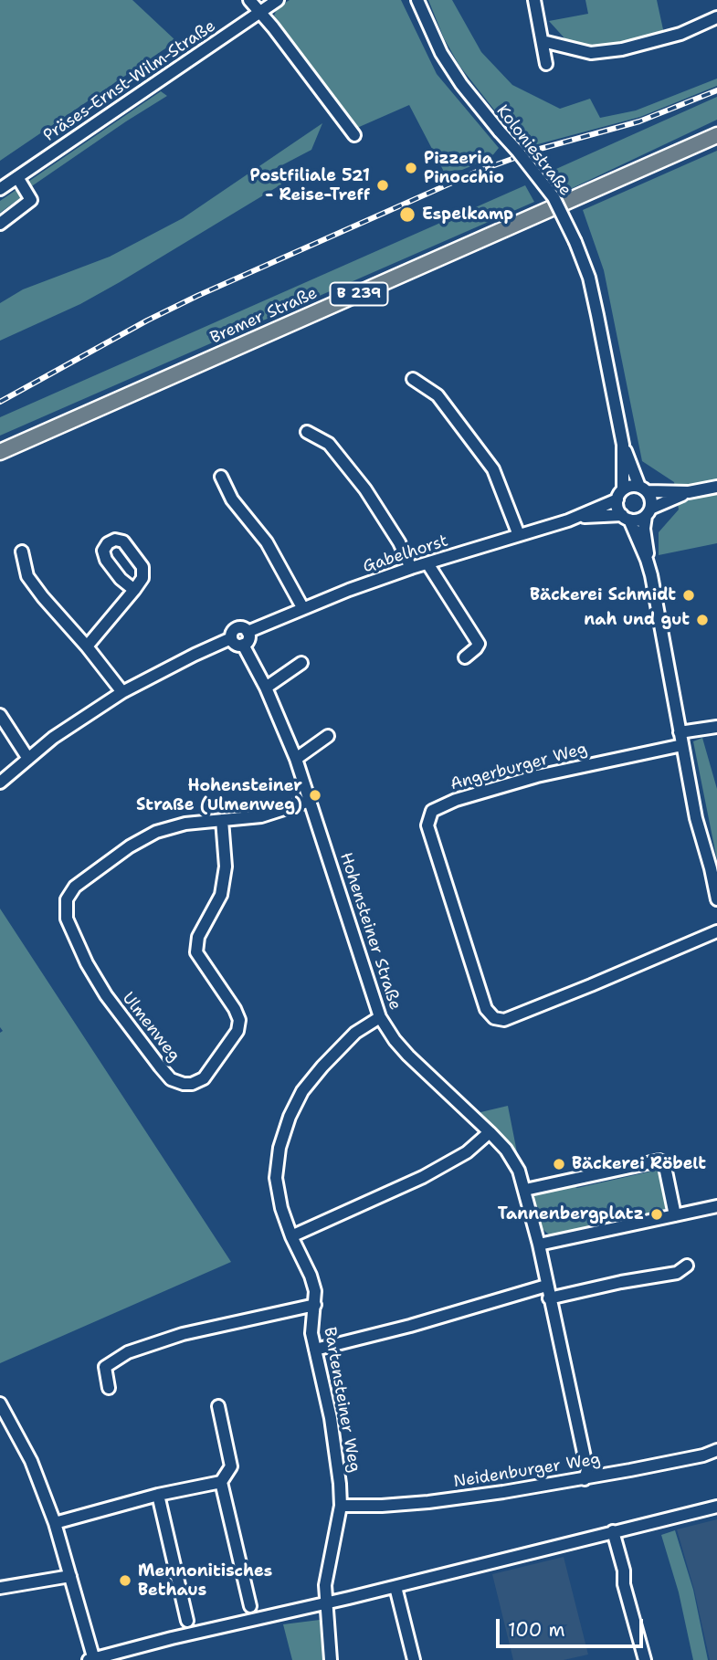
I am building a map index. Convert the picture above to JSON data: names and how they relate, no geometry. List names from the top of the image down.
{
  "streets": {
    "main road": ["B 239", "Bremer Straße"],
    "street": [
      "Präses-Ernst-Wilm-Straße",
      "Koloniestraße",
      "Gabelhorst",
      "Angerburger Weg",
      "Hohensteiner Straße",
      "Ulmenweg",
      "Bartensteiner Weg",
      "Neidenburger Weg"
    ]
  },
  "crossings": [
    ["Koloniestraße", "Gabelhorst"],
    ["Gabelhorst", "Hohensteiner Straße"],
    ["Hohensteiner Straße", "Ulmenweg"],
    ["Hohensteiner Straße", "Bartensteiner Weg"],
    ["Bartensteiner Weg", "Neidenburger Weg"]
  ],
  "places": [
    "Pizzeria Pinocchio",
    "Postfiliale 521 - Reise-Treff",
    "Espelkamp",
    "Bäckerei Schmidt",
    "nah und gut",
    "Hohensteiner Straße (Ulmenweg)",
    "Bäckerei Röbelt",
    "Tannenbergplatz",
    "Mennonitisches Bethaus"
  ],
  "scale_bar": "100 m"
}
